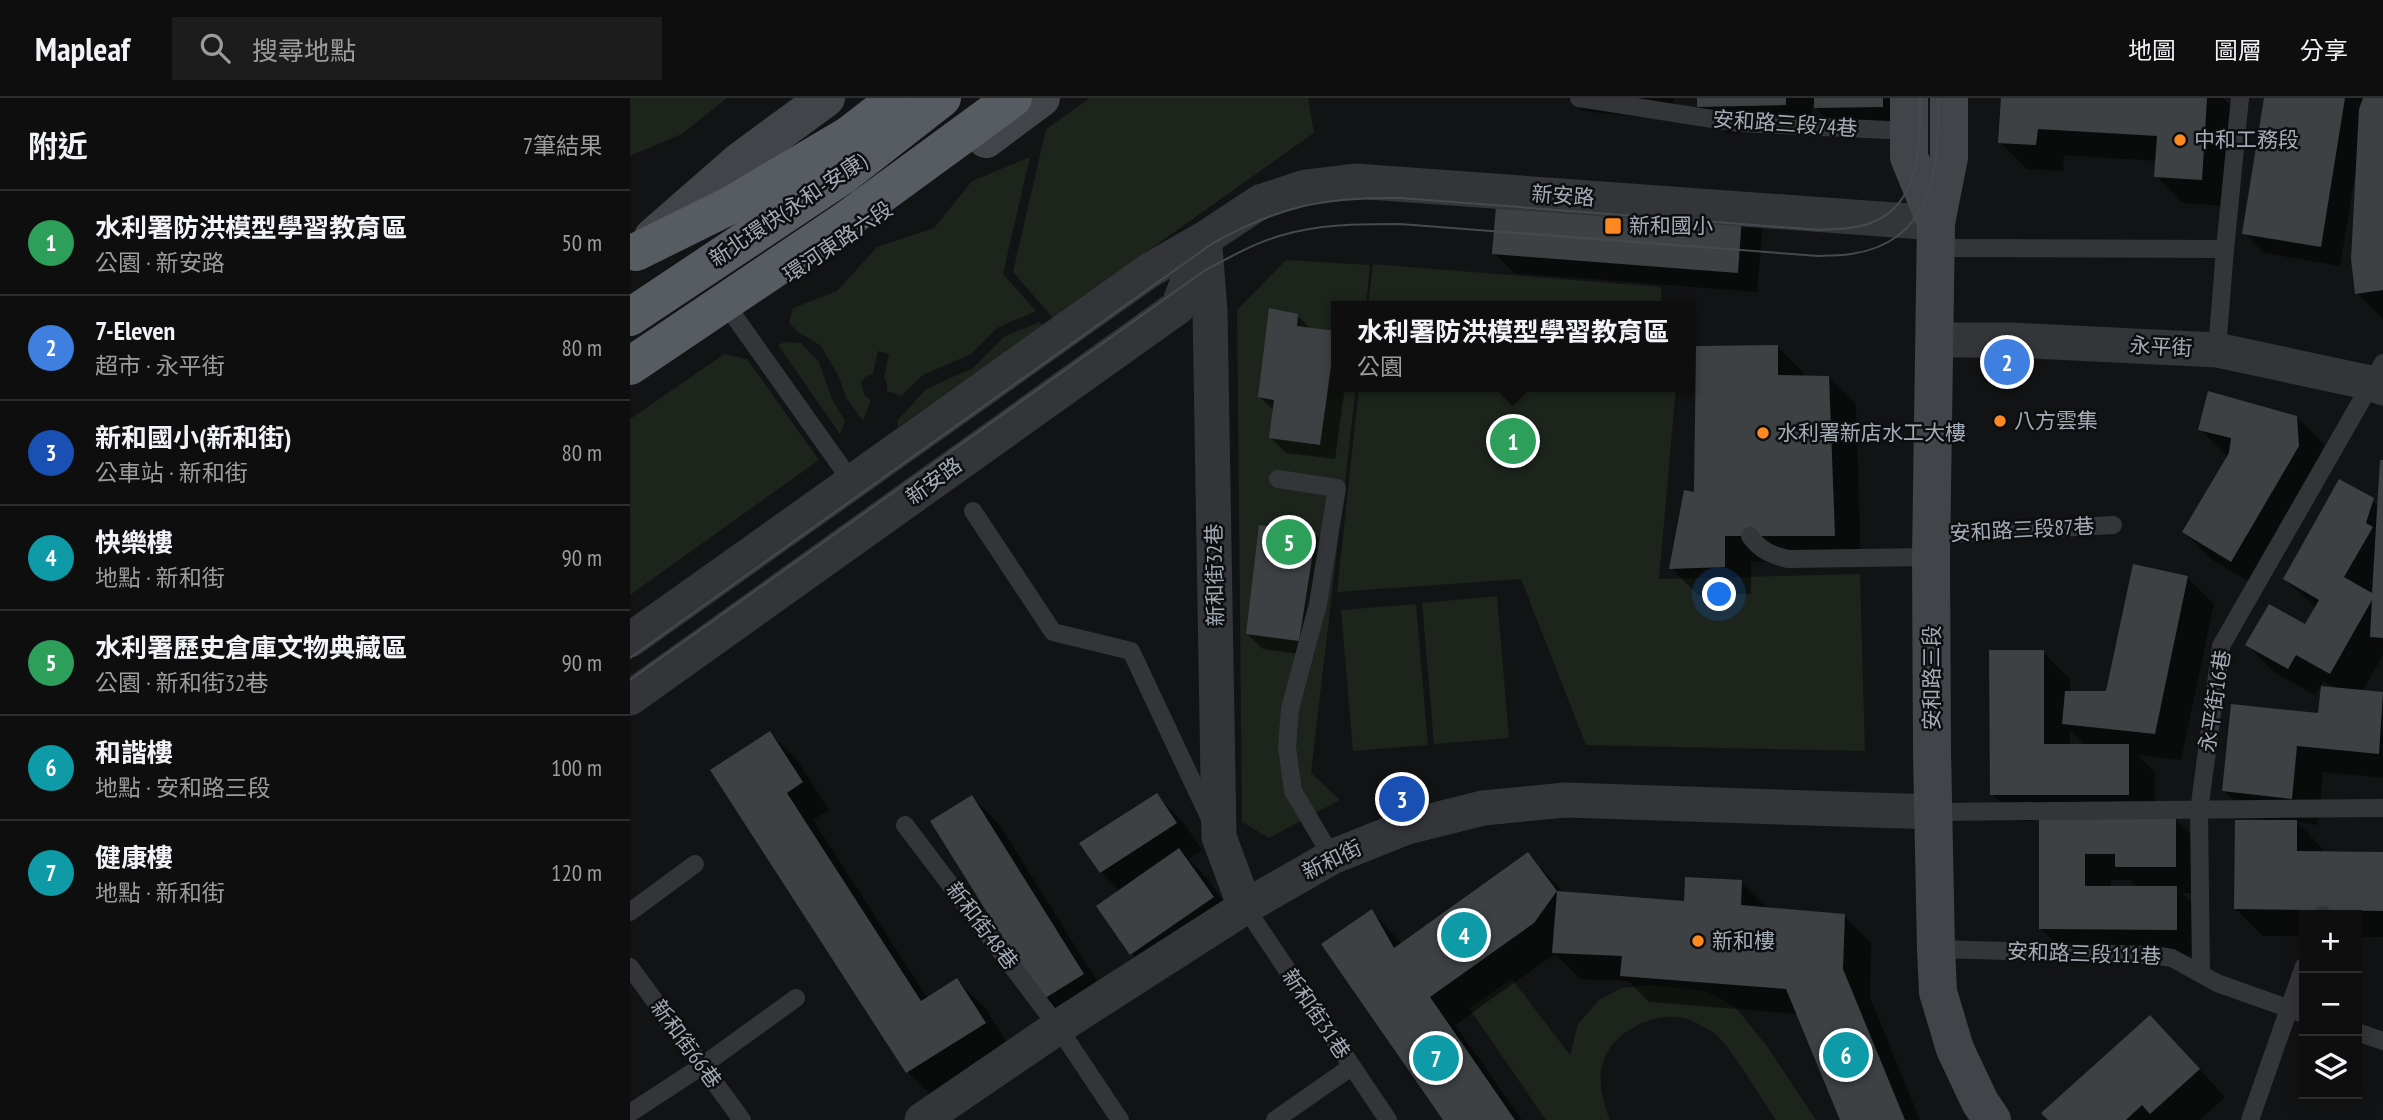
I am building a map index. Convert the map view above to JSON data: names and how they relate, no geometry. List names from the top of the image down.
{
  "streets": {
    "highway": ["新北環快(永和-安康)"],
    "main road": ["環河東路六段", "安和路三段"],
    "street": [
      "新安路",
      "永平街",
      "新和街32巷",
      "新和街"
    ],
    "lane": [
      "安和路三段74巷",
      "安和路三段87巷",
      "永平街16巷",
      "新和街48巷",
      "安和路三段111巷",
      "新和街31巷",
      "新和街66巷"
    ]
  },
  "crossings": [
    ["安和路三段74巷", "安和路三段"],
    ["新安路", "新和街32巷"],
    ["新安路", "安和路三段"],
    ["永平街", "安和路三段"],
    ["永平街", "永平街16巷"],
    ["安和路三段87巷", "安和路三段"],
    ["新和街32巷", "新和街"],
    ["新和街32巷", "新和街31巷"],
    ["安和路三段", "新和街"],
    ["安和路三段", "安和路三段111巷"],
    ["永平街16巷", "安和路三段111巷"],
    ["新和街", "新和街48巷"],
    ["新和街", "新和街31巷"]
  ],
  "places": {
    "other": [
      "中和工務段",
      "八方雲集",
      "水利署新店水工大樓",
      "新和樓"
    ],
    "transit": ["新和國小"]
  },
  "page": {
    "header": "Mapleaf",
    "search": "搜尋地點",
    "nav": ["地圖", "圖層", "分享"],
    "heading": ["附近", "7筆結果"],
    "list": [
      {
        "mark": "1",
        "name": "水利署防洪模型學習教育區",
        "note": "公園 · 新安路",
        "value": "50 m"
      },
      {
        "mark": "2",
        "name": "7-Eleven",
        "note": "超市 · 永平街",
        "value": "80 m"
      },
      {
        "mark": "3",
        "name": "新和國小(新和街)",
        "note": "公車站 · 新和街",
        "value": "80 m"
      },
      {
        "mark": "4",
        "name": "快樂樓",
        "note": "地點 · 新和街",
        "value": "90 m"
      },
      {
        "mark": "5",
        "name": "水利署歷史倉庫文物典藏區",
        "note": "公園 · 新和街32巷",
        "value": "90 m"
      },
      {
        "mark": "6",
        "name": "和諧樓",
        "note": "地點 · 安和路三段",
        "value": "100 m"
      },
      {
        "mark": "7",
        "name": "健康樓",
        "note": "地點 · 新和街",
        "value": "120 m"
      }
    ],
    "popup": ["水利署防洪模型學習教育區", "公園"],
    "pins": [
      "2",
      "1",
      "5",
      "3",
      "4",
      "6",
      "7"
    ],
    "map_buttons": ["+", "−"]
  }
}
